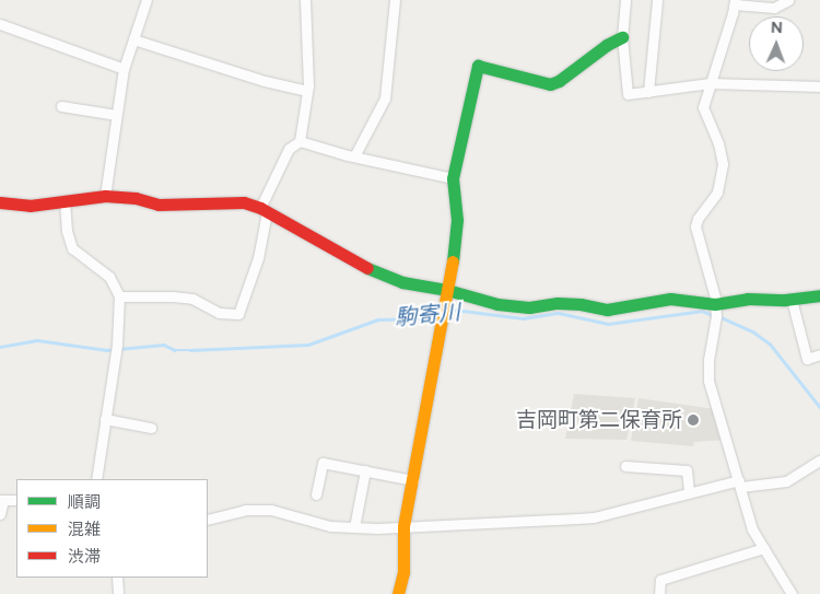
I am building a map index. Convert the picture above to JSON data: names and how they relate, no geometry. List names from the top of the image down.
{
  "water": ["駒寄川"],
  "places": ["吉岡町第二保育所"],
  "legend": ["順調", "混雑", "渋滞"],
  "north": "top"
}
